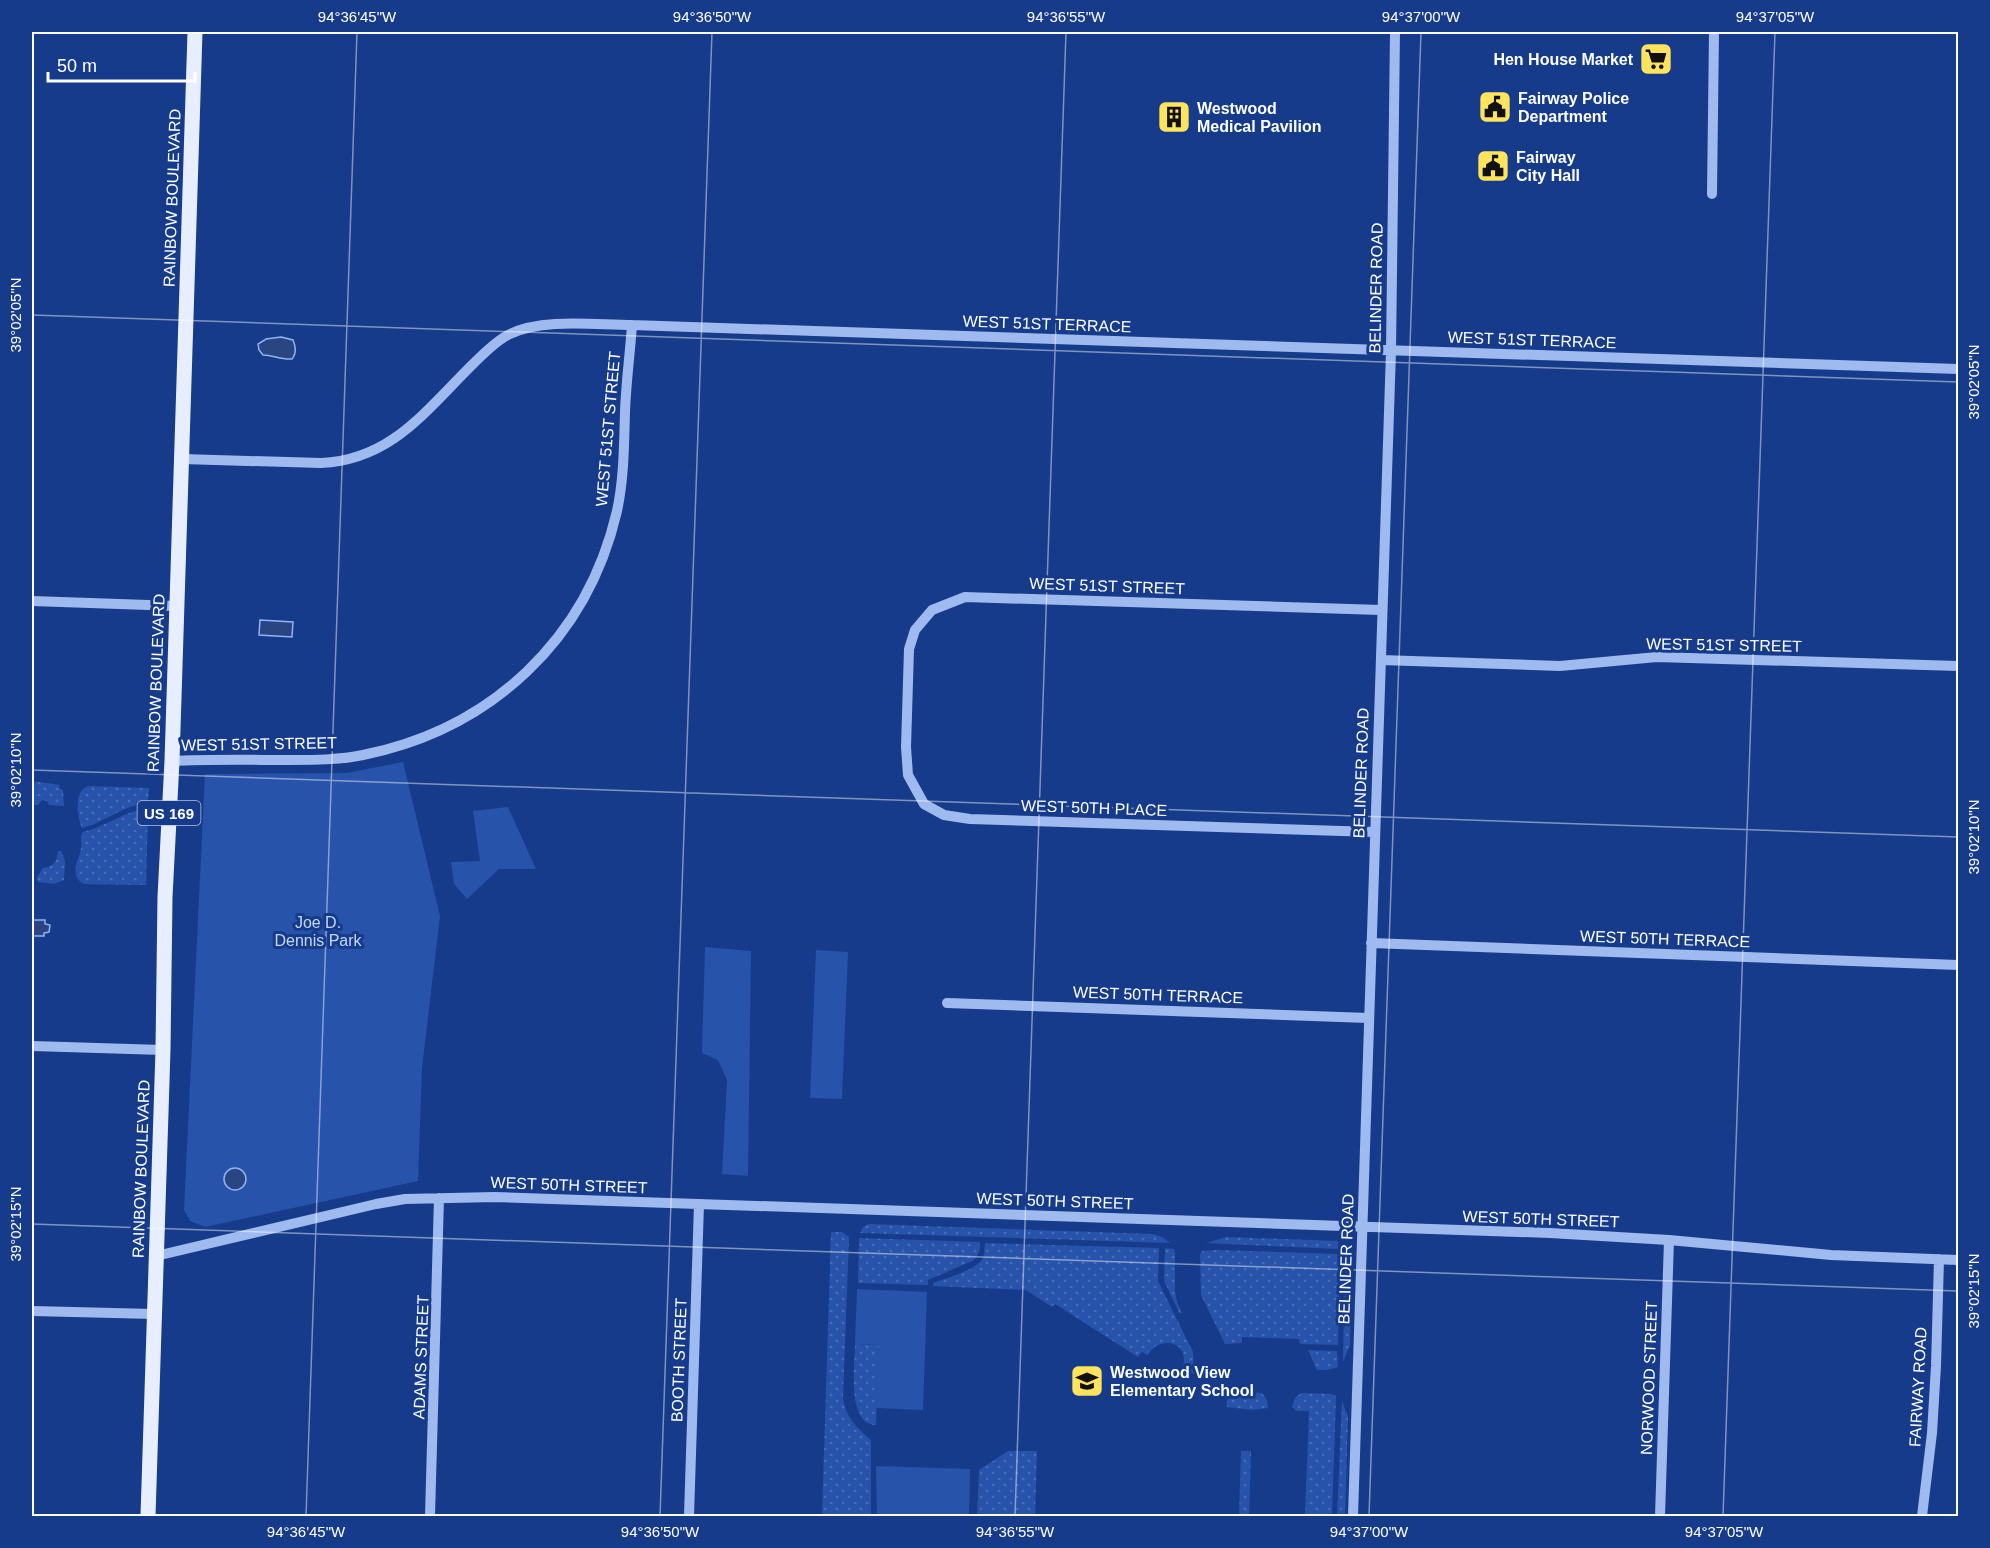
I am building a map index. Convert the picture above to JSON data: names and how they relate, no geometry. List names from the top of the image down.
{
  "streets": {
    "main road": ["RAINBOW BOULEVARD", "US 169"],
    "street": [
      "BELINDER ROAD",
      "WEST 51ST TERRACE",
      "WEST 51ST STREET",
      "WEST 50TH PLACE",
      "WEST 50TH TERRACE",
      "WEST 50TH STREET",
      "ADAMS STREET",
      "BOOTH STREET",
      "NORWOOD STREET",
      "FAIRWAY ROAD"
    ]
  },
  "crossings": [
    ["RAINBOW BOULEVARD", "WEST 51ST TERRACE"],
    ["RAINBOW BOULEVARD", "WEST 51ST STREET"],
    ["RAINBOW BOULEVARD", "WEST 50TH STREET"],
    ["BELINDER ROAD", "WEST 51ST TERRACE"],
    ["BELINDER ROAD", "WEST 51ST STREET"],
    ["BELINDER ROAD", "WEST 50TH PLACE"],
    ["BELINDER ROAD", "WEST 50TH TERRACE"],
    ["BELINDER ROAD", "WEST 50TH STREET"],
    ["WEST 51ST TERRACE", "WEST 51ST STREET"],
    ["WEST 51ST STREET", "WEST 50TH PLACE"],
    ["WEST 50TH STREET", "ADAMS STREET"],
    ["WEST 50TH STREET", "BOOTH STREET"],
    ["WEST 50TH STREET", "NORWOOD STREET"],
    ["WEST 50TH STREET", "FAIRWAY ROAD"]
  ],
  "parks": ["Joe D. Dennis Park"],
  "places": {
    "supermarket": ["Hen House Market"],
    "public building": ["Fairway Police Department", "Fairway City Hall"],
    "building": ["Westwood Medical Pavilion"],
    "school or university": ["Westwood View Elementary School"]
  },
  "scale_bar": "50 m",
  "coordinates": [
    "94°36'45\"W",
    "94°36'50\"W",
    "94°36'55\"W",
    "94°37'00\"W",
    "94°37'05\"W",
    "39°02'05\"N",
    "39°02'10\"N",
    "39°02'15\"N"
  ]
}
